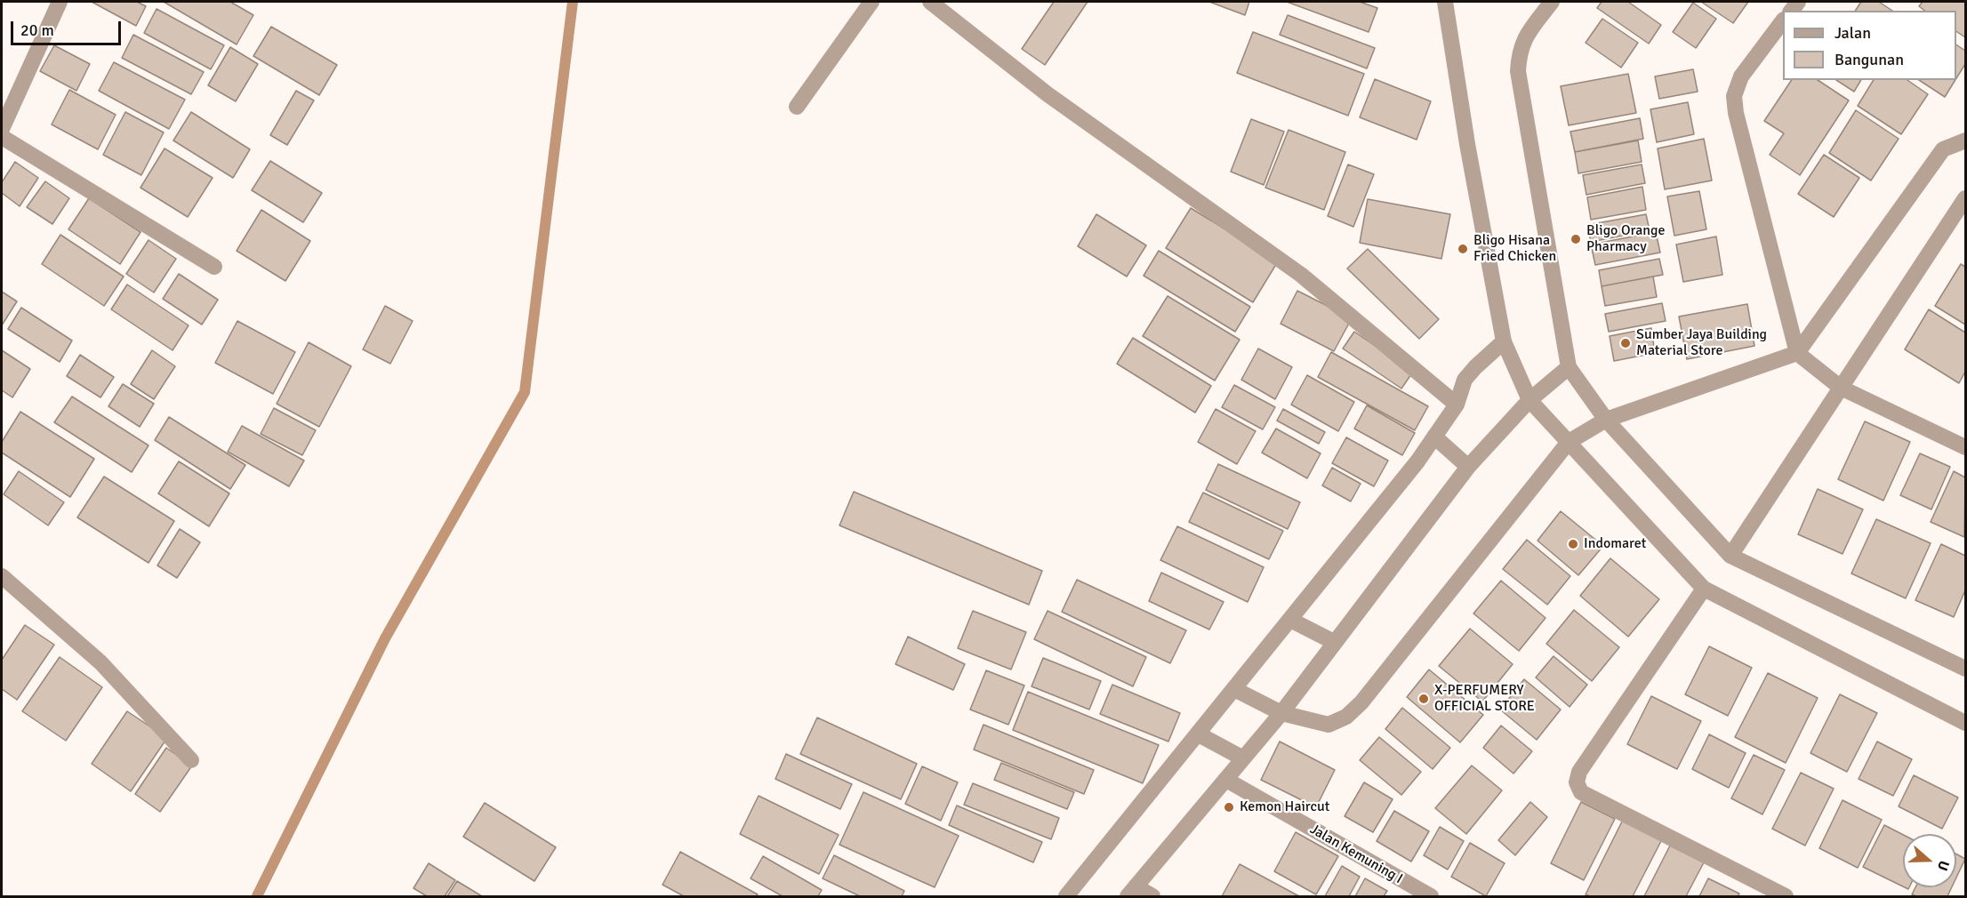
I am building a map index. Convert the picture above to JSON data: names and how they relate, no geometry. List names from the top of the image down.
{
  "streets": {
    "street": ["Jalan Kemuning I"]
  },
  "places": [
    "Bligo Orange Pharmacy",
    "Bligo Hisana Fried Chicken",
    "Sumber Jaya Building Material Store",
    "Indomaret",
    "X-PERFUMERY OFFICIAL STORE",
    "Kemon Haircut"
  ],
  "legend": ["Jalan", "Bangunan"],
  "scale_bar": "20 m",
  "north": "right"
}
